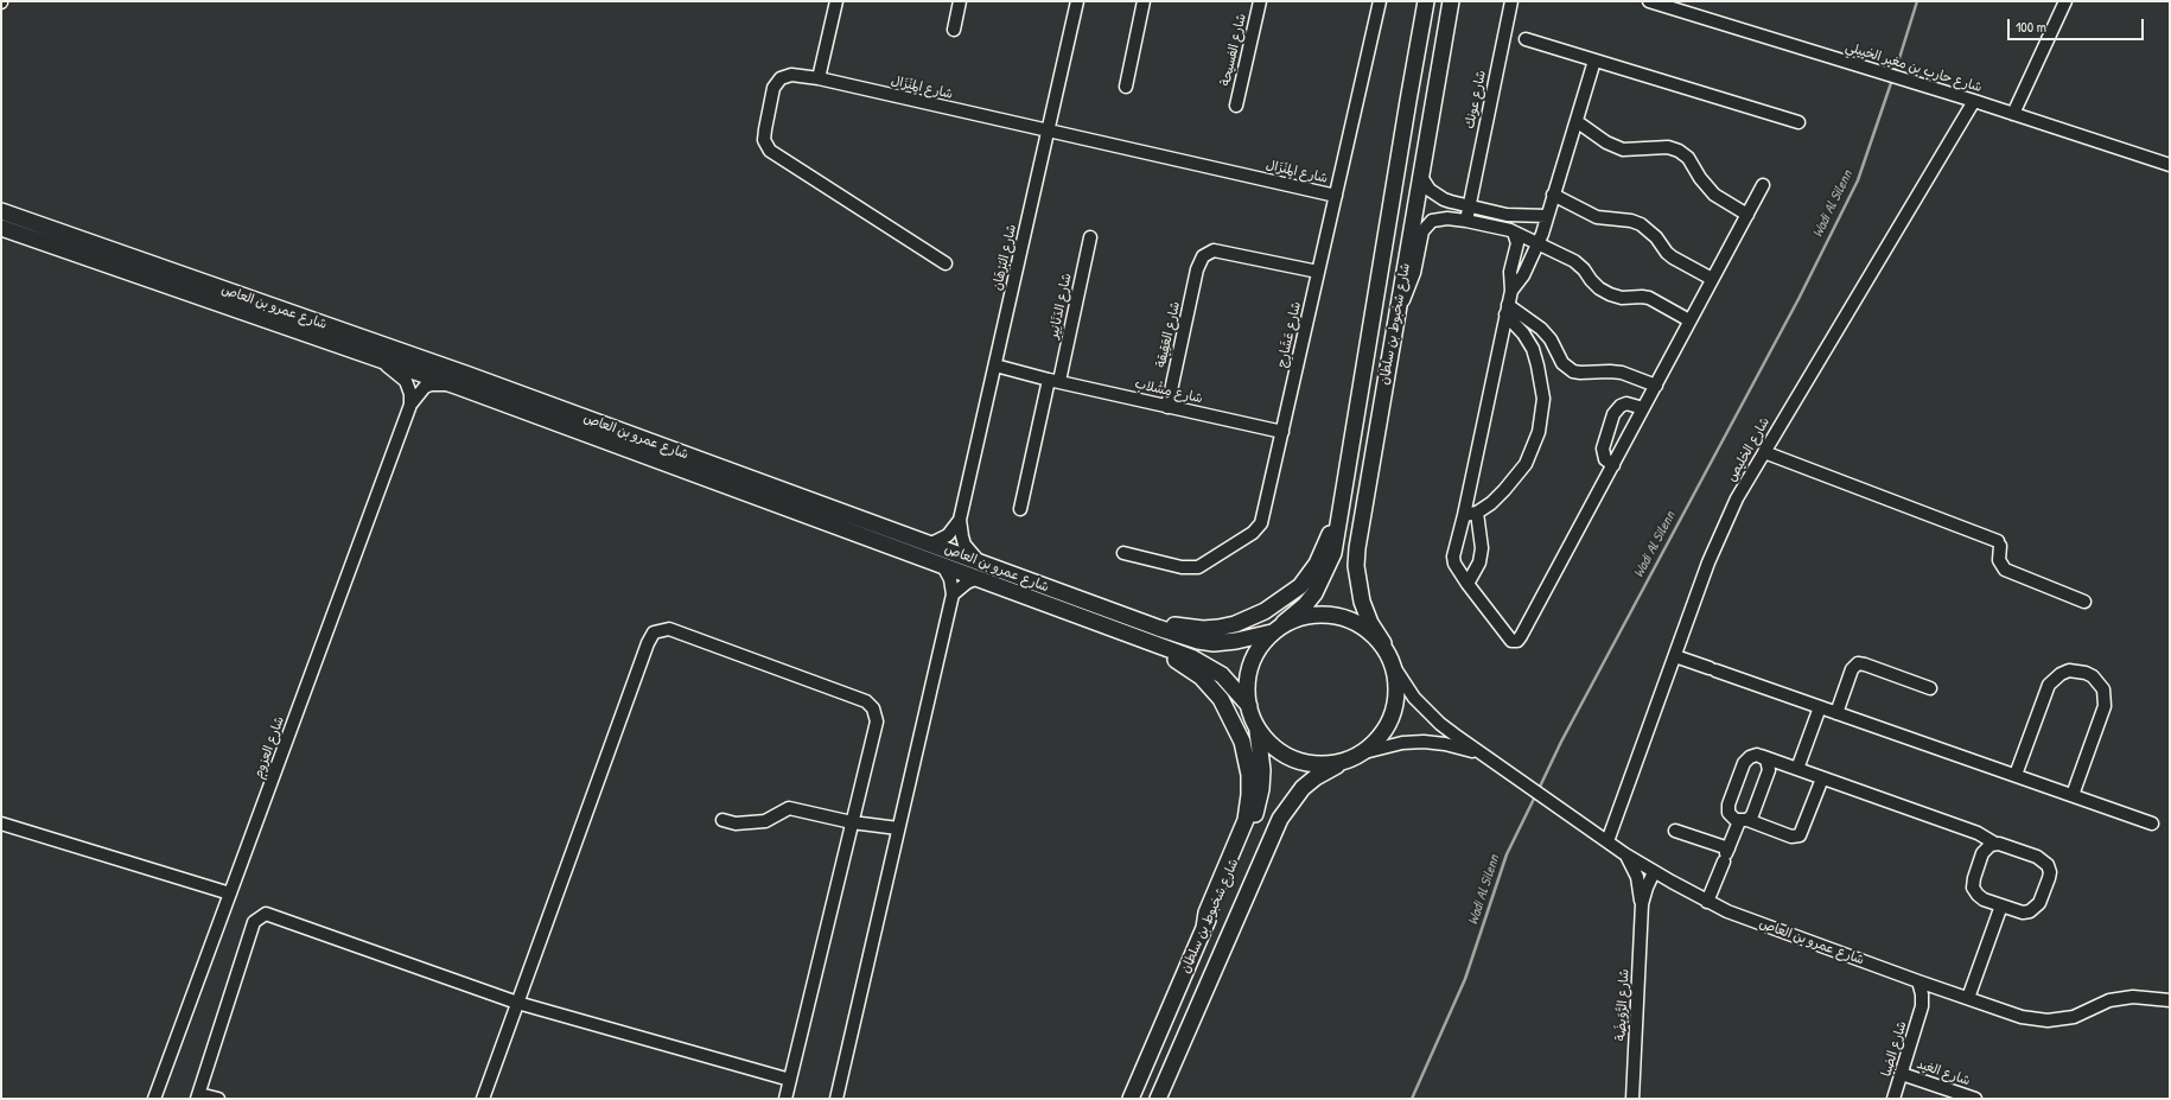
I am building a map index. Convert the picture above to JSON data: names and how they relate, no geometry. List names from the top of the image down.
{
  "streets": {
    "main road": ["شارع عمرو بن العاص", "شارع شخبوط بن سلطان"],
    "street": [
      "شارع الفسيحة",
      "شارع حارب بن مغير الخييلي",
      "شارع المِنْزَال",
      "شارع عونك",
      "شارع البُرْهَان",
      "شارع الدَنَانِير",
      "شارع العَقِيقة",
      "شارع عَشَارِج",
      "شارع مِشْلاب",
      "شارع الخليص",
      "شارع العزوم",
      "شارع الرُّوَيضَة",
      "شارع الضبا",
      "شارع الغيد"
    ]
  },
  "crossings": [
    ["شارع حارب بن مغير الخييلي", "شارع الخليص"],
    ["شارع المِنْزَال", "شارع البُرْهَان"],
    ["شارع المِنْزَال", "شارع عَشَارِج"],
    ["شارع البُرْهَان", "شارع عمرو بن العاص"],
    ["شارع البُرْهَان", "شارع مِشْلاب"],
    ["شارع الدَنَانِير", "شارع مِشْلاب"],
    ["شارع عمرو بن العاص", "شارع شخبوط بن سلطان"],
    ["شارع عمرو بن العاص", "شارع الخليص"],
    ["شارع عمرو بن العاص", "شارع العزوم"],
    ["شارع عمرو بن العاص", "شارع الرُّوَيضَة"],
    ["شارع عمرو بن العاص", "شارع الضبا"],
    ["شارع العَقِيقة", "شارع عَشَارِج"],
    ["شارع العَقِيقة", "شارع مِشْلاب"],
    ["شارع عَشَارِج", "شارع مِشْلاب"],
    ["شارع الضبا", "شارع الغيد"]
  ],
  "water": ["Wadi Al Silenn"],
  "scale_bar": "100 m"
}
